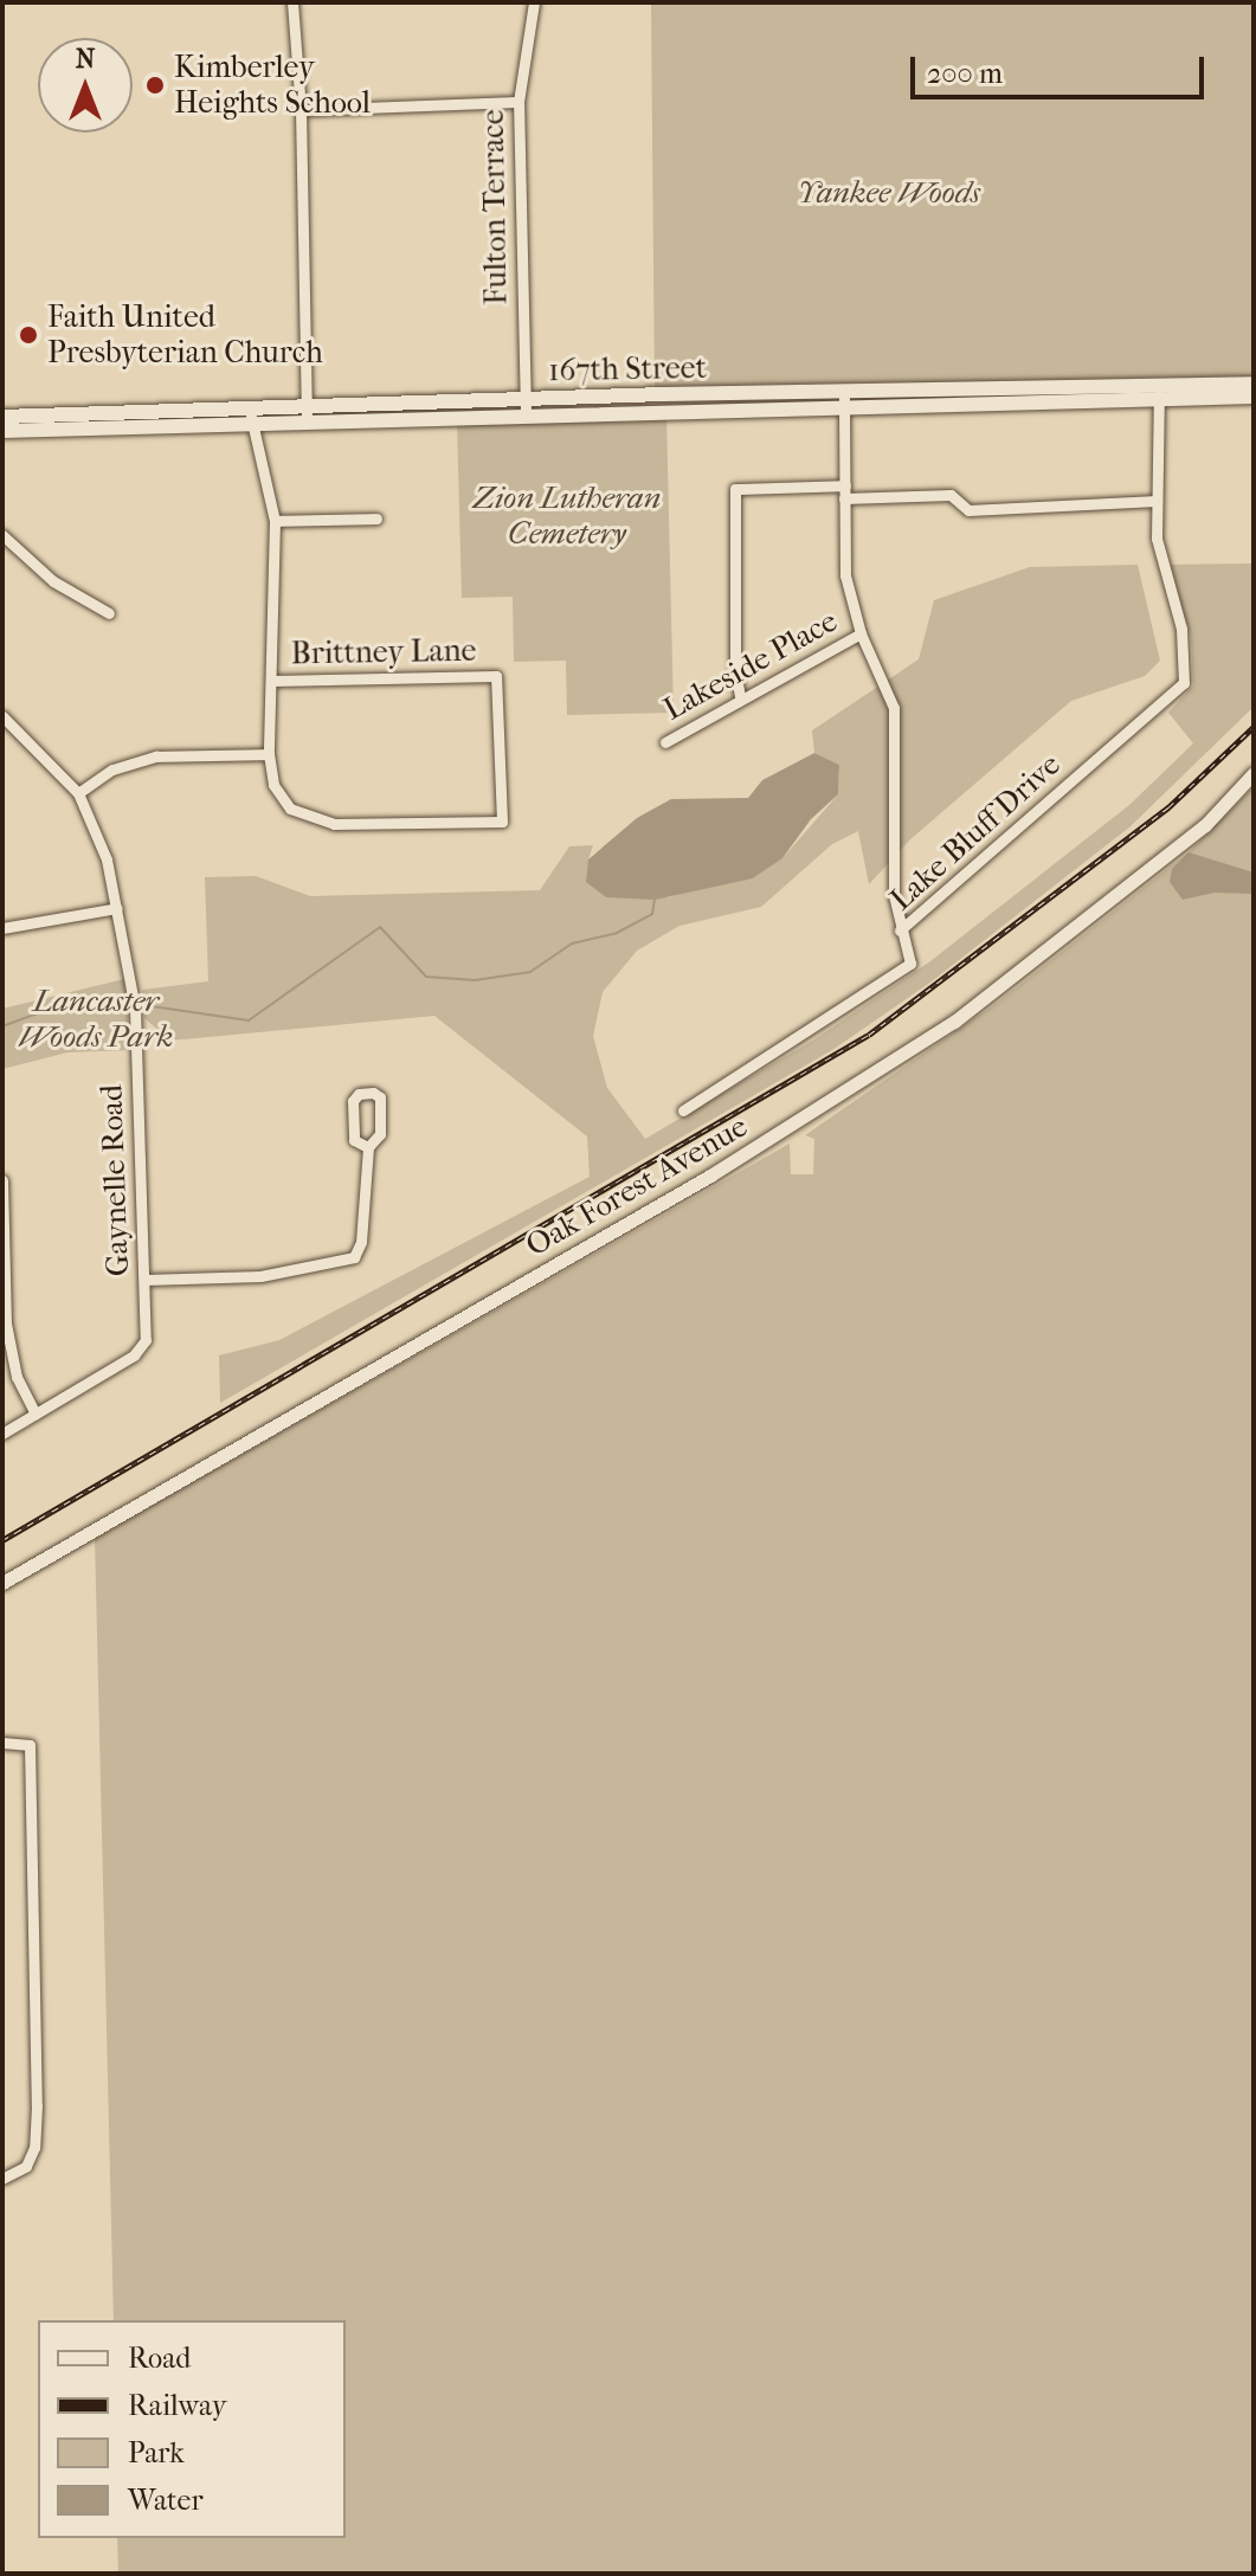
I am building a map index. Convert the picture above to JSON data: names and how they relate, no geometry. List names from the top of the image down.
{
  "streets": {
    "main road": ["167th Street"],
    "street": [
      "Fulton Terrace",
      "Brittney Lane",
      "Lakeside Place",
      "Lake Bluff Drive",
      "Gaynelle Road",
      "Oak Forest Avenue"
    ]
  },
  "crossings": [
    ["Fulton Terrace", "167th Street"]
  ],
  "parks": ["Yankee Woods", "Zion Lutheran Cemetery", "Lancaster Woods Park"],
  "places": ["Kimberley Heights School", "Faith United Presbyterian Church"],
  "legend": [
    "Road",
    "Railway",
    "Park",
    "Water"
  ],
  "scale_bar": "200 m",
  "north": "top"
}
